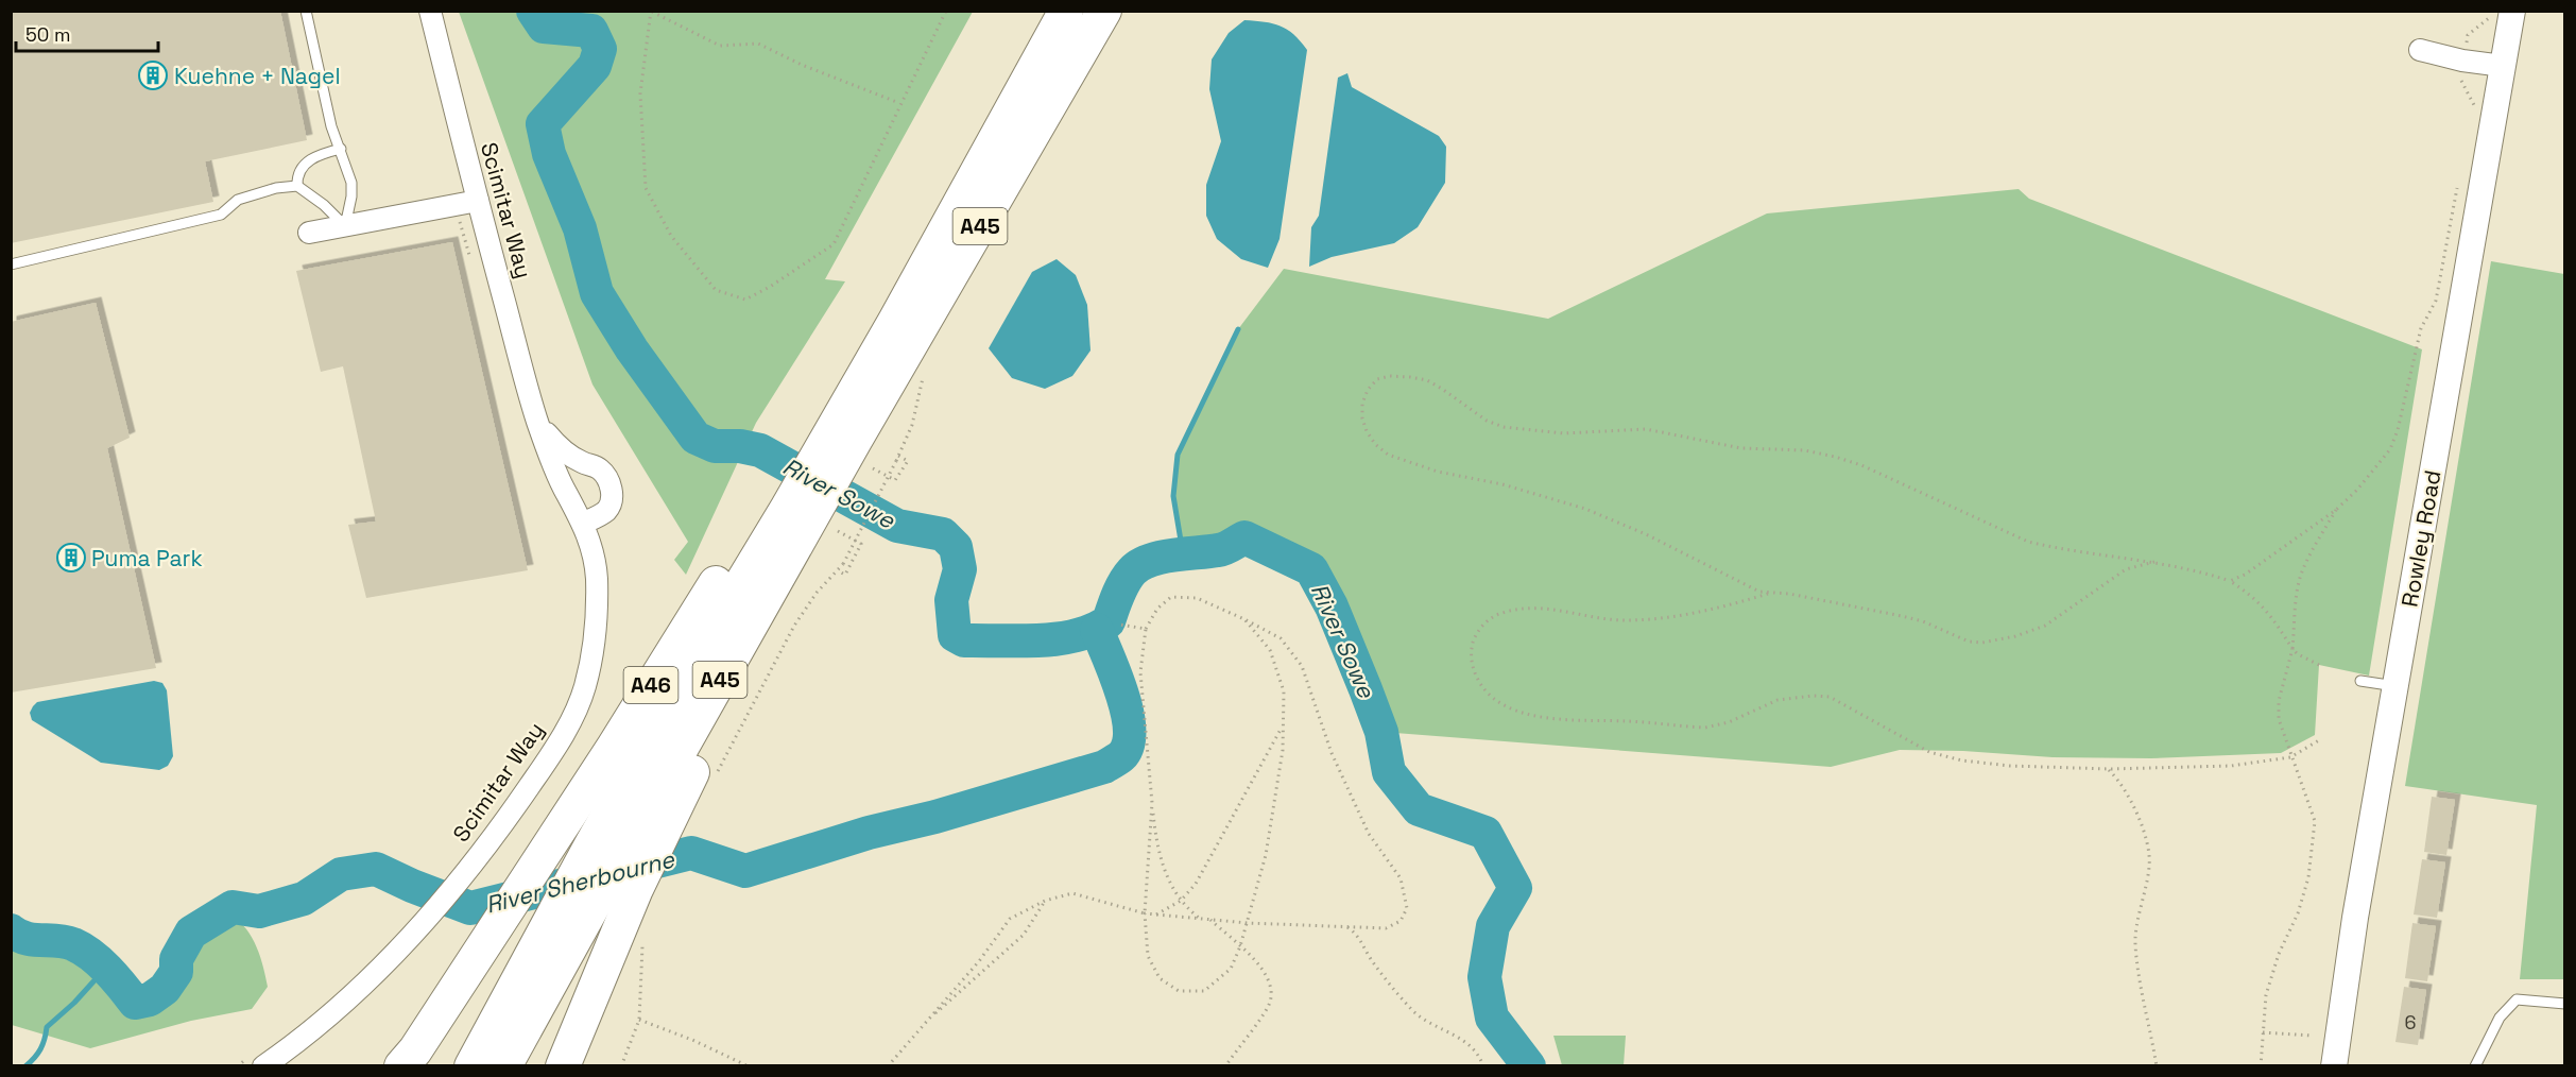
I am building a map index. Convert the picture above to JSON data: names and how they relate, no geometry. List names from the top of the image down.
{
  "streets": {
    "highway": ["A45", "A46"],
    "street": ["Scimitar Way", "Rowley Road"]
  },
  "crossings": [
    ["A45", "A46"]
  ],
  "water": ["River Sowe", "River Sherbourne"],
  "places": {
    "building": ["Kuehne + Nagel", "Puma Park"]
  },
  "house_numbers": ["6"],
  "scale_bar": "50 m"
}
